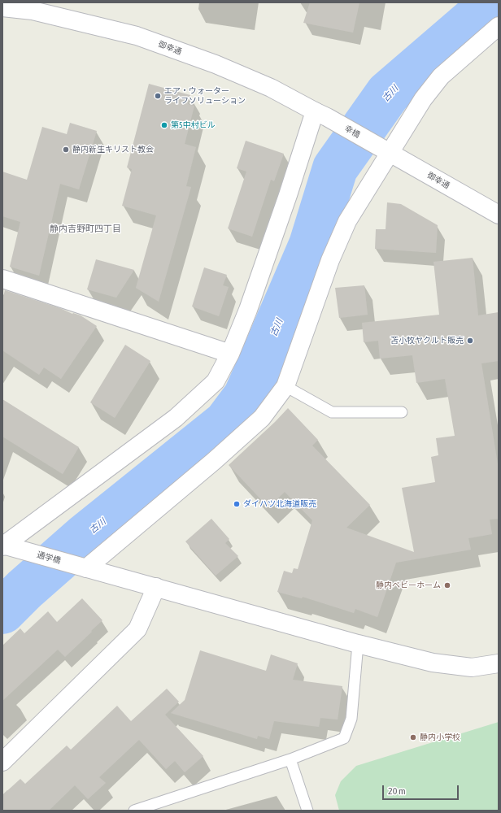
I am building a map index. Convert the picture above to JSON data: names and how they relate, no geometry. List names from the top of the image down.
{
  "streets": {
    "street": ["御幸通", "幸橋", "通学橋"]
  },
  "crossings": [
    ["御幸通", "幸橋"]
  ],
  "districts": ["静内吉野町四丁目"],
  "water": ["古川"],
  "places": [
    "エア・ウォーター ライフソリューション",
    "第5中村ビル",
    "静内新生キリスト教会",
    "苫小牧ヤクルト販売",
    "ダイハツ北海道販売",
    "静内ベビーホーム",
    "静内小学校"
  ],
  "scale_bar": "20 m"
}
